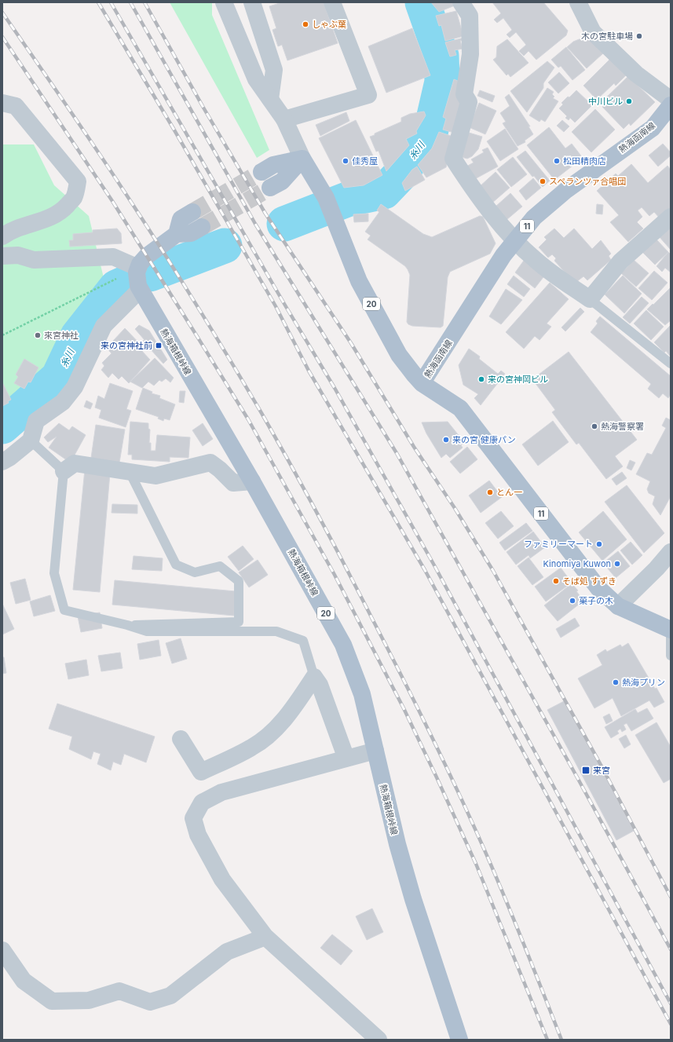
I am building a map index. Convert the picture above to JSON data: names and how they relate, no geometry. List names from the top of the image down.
{
  "streets": {
    "main road": [
      "熱海函南線",
      "11",
      "20",
      "熱海箱根峠線"
    ]
  },
  "crossings": [
    ["熱海函南線", "20"]
  ],
  "water": ["糸川"],
  "places": {
    "other": [
      "しゃぶ葉",
      "木の宮駐車場",
      "中川ビル",
      "佳秀屋",
      "松田精肉店",
      "スペランツァ合唱団",
      "來宮神社",
      "来の宮神岡ビル",
      "熱海警察署",
      "来の宮 健康パン",
      "とん一",
      "ファミリーマート",
      "Kinomiya Kuwon",
      "そば処 すずき",
      "菓子の木",
      "熱海プリン"
    ],
    "transit": ["来の宮神社前", "来宮"]
  }
}
